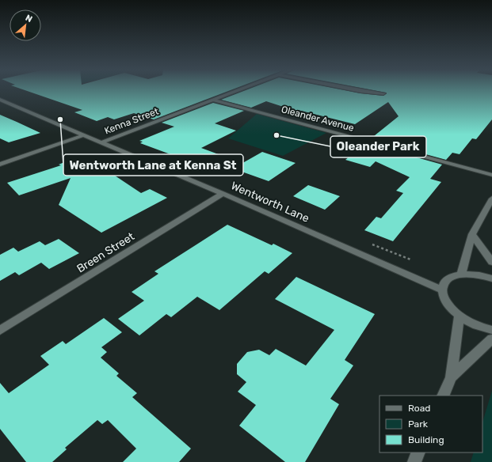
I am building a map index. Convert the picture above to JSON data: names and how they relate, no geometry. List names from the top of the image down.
{
  "streets": {
    "street": [
      "Oleander Avenue",
      "Kenna Street",
      "Wentworth Lane",
      "Breen Street"
    ]
  },
  "crossings": [
    ["Oleander Avenue", "Kenna Street"],
    ["Kenna Street", "Wentworth Lane"],
    ["Wentworth Lane", "Breen Street"]
  ],
  "places": ["Wentworth Lane at Kenna St", "Oleander Park"],
  "legend": ["Road", "Park", "Building"],
  "north": "top right"
}
